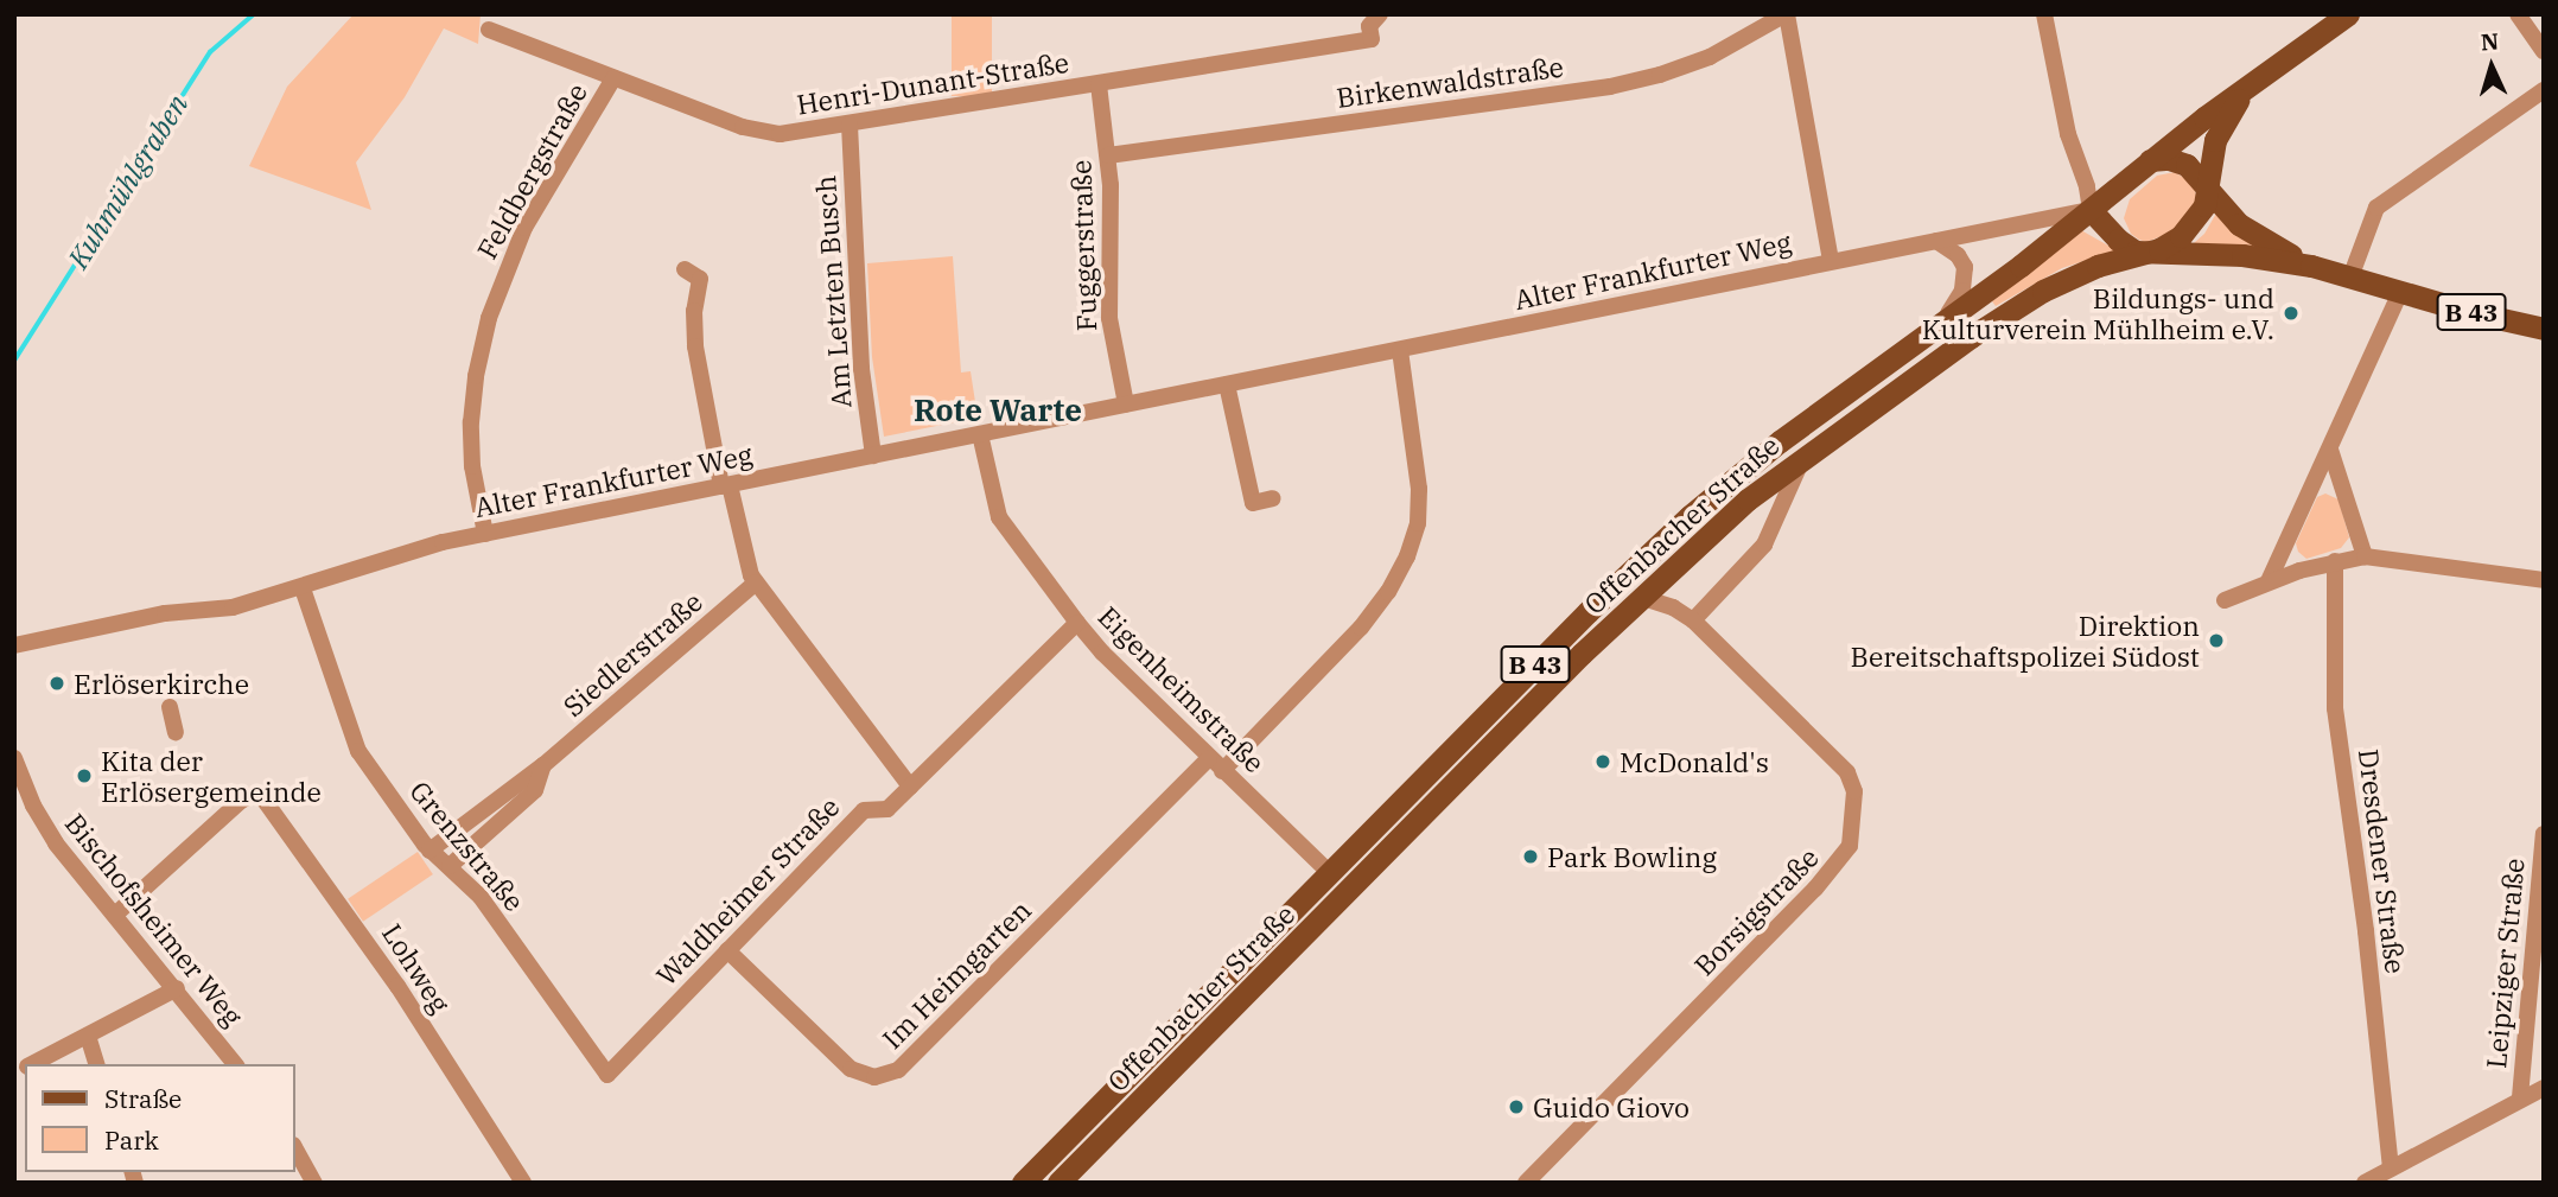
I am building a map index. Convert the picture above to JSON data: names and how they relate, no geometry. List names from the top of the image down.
{
  "streets": {
    "main road": ["B 43", "Offenbacher Straße"],
    "street": [
      "Birkenwaldstraße",
      "Henri-Dunant-Straße",
      "Feldbergstraße",
      "Fuggerstraße",
      "Alter Frankfurter Weg",
      "Am Letzten Busch",
      "Siedlerstraße",
      "Eigenheimstraße",
      "Grenzstraße",
      "Dresdener Straße",
      "Waldheimer Straße",
      "Borsigstraße",
      "Bischofsheimer Weg",
      "Leipziger Straße",
      "Lohweg",
      "Im Heimgarten"
    ]
  },
  "crossings": [
    ["Birkenwaldstraße", "Fuggerstraße"],
    ["Henri-Dunant-Straße", "Feldbergstraße"],
    ["Henri-Dunant-Straße", "Fuggerstraße"],
    ["Henri-Dunant-Straße", "Am Letzten Busch"],
    ["Feldbergstraße", "Alter Frankfurter Weg"],
    ["Fuggerstraße", "Alter Frankfurter Weg"],
    ["Alter Frankfurter Weg", "Am Letzten Busch"],
    ["Alter Frankfurter Weg", "Offenbacher Straße"],
    ["Alter Frankfurter Weg", "Eigenheimstraße"],
    ["Alter Frankfurter Weg", "Grenzstraße"],
    ["Offenbacher Straße", "Eigenheimstraße"],
    ["Offenbacher Straße", "Borsigstraße"],
    ["Siedlerstraße", "Grenzstraße"],
    ["Eigenheimstraße", "Waldheimer Straße"],
    ["Eigenheimstraße", "Im Heimgarten"],
    ["Grenzstraße", "Waldheimer Straße"],
    ["Waldheimer Straße", "Im Heimgarten"],
    ["Bischofsheimer Weg", "Lohweg"]
  ],
  "districts": ["Rote Warte"],
  "water": ["Kuhmühlgraben"],
  "places": [
    "Bildungs- und Kulturverein Mühlheim e.V.",
    "Direktion Bereitschaftspolizei Südost",
    "Erlöserkirche",
    "McDonald's",
    "Kita der Erlösergemeinde",
    "Park Bowling",
    "Guido Giovo"
  ],
  "legend": ["Straße", "Park"],
  "north": "top"
}
